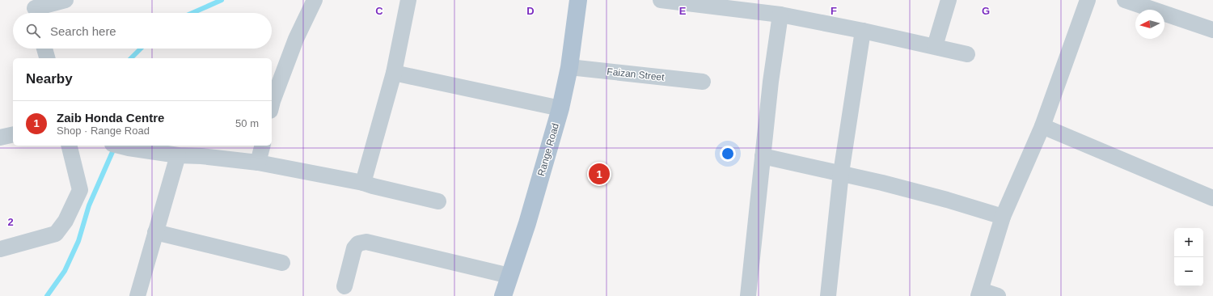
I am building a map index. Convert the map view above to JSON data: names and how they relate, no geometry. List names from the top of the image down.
{
  "streets": {
    "main road": ["Range Road"],
    "street": ["Faizan Street"]
  },
  "crossings": [
    ["Faizan Street", "Range Road"]
  ],
  "north": "left",
  "page": {
    "search": "Search here",
    "heading": "Nearby",
    "list": [
      {
        "mark": "1",
        "name": "Zaib Honda Centre",
        "note": "Shop · Range Road",
        "value": "50 m"
      }
    ],
    "pins": "1",
    "map_buttons": ["+", "−"]
  },
  "grid": {
    "columns": [
      "C",
      "D",
      "E",
      "F",
      "G"
    ],
    "rows": ["2"]
  }
}
